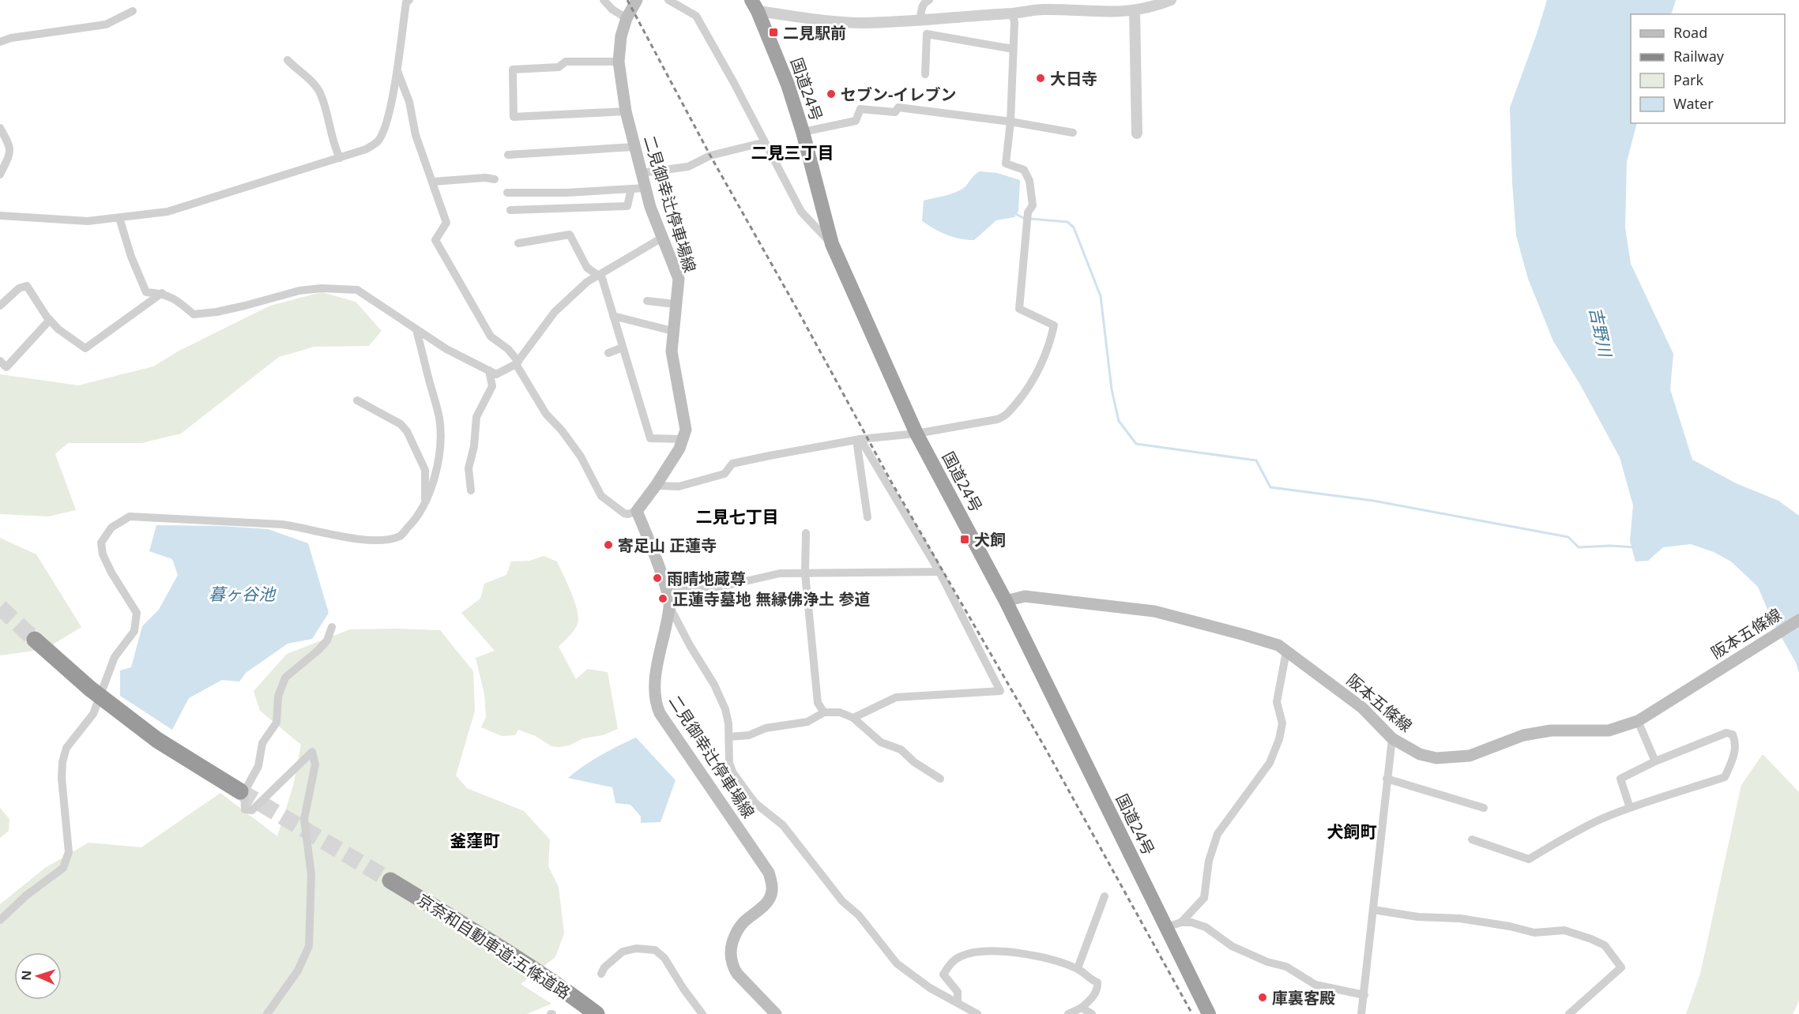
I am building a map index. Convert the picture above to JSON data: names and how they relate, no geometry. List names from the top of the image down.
{
  "streets": {
    "highway": ["国道24号", "京奈和自動車道;五條道路"],
    "main road": ["二見御幸辻停車場線", "阪本五條線"]
  },
  "crossings": [
    ["国道24号", "阪本五條線"]
  ],
  "districts": [
    "二見三丁目",
    "二見七丁目",
    "犬飼町",
    "釜窪町"
  ],
  "water": ["吉野川", "暮ヶ谷池"],
  "places": {
    "transit": ["二見駅前", "犬飼"],
    "other": [
      "大日寺",
      "セブン-イレブン",
      "寄足山 正蓮寺",
      "雨晴地蔵尊",
      "正蓮寺墓地 無縁佛浄土 参道",
      "庫裏客殿"
    ]
  },
  "legend": [
    "Road",
    "Railway",
    "Park",
    "Water"
  ],
  "north": "left"
}
